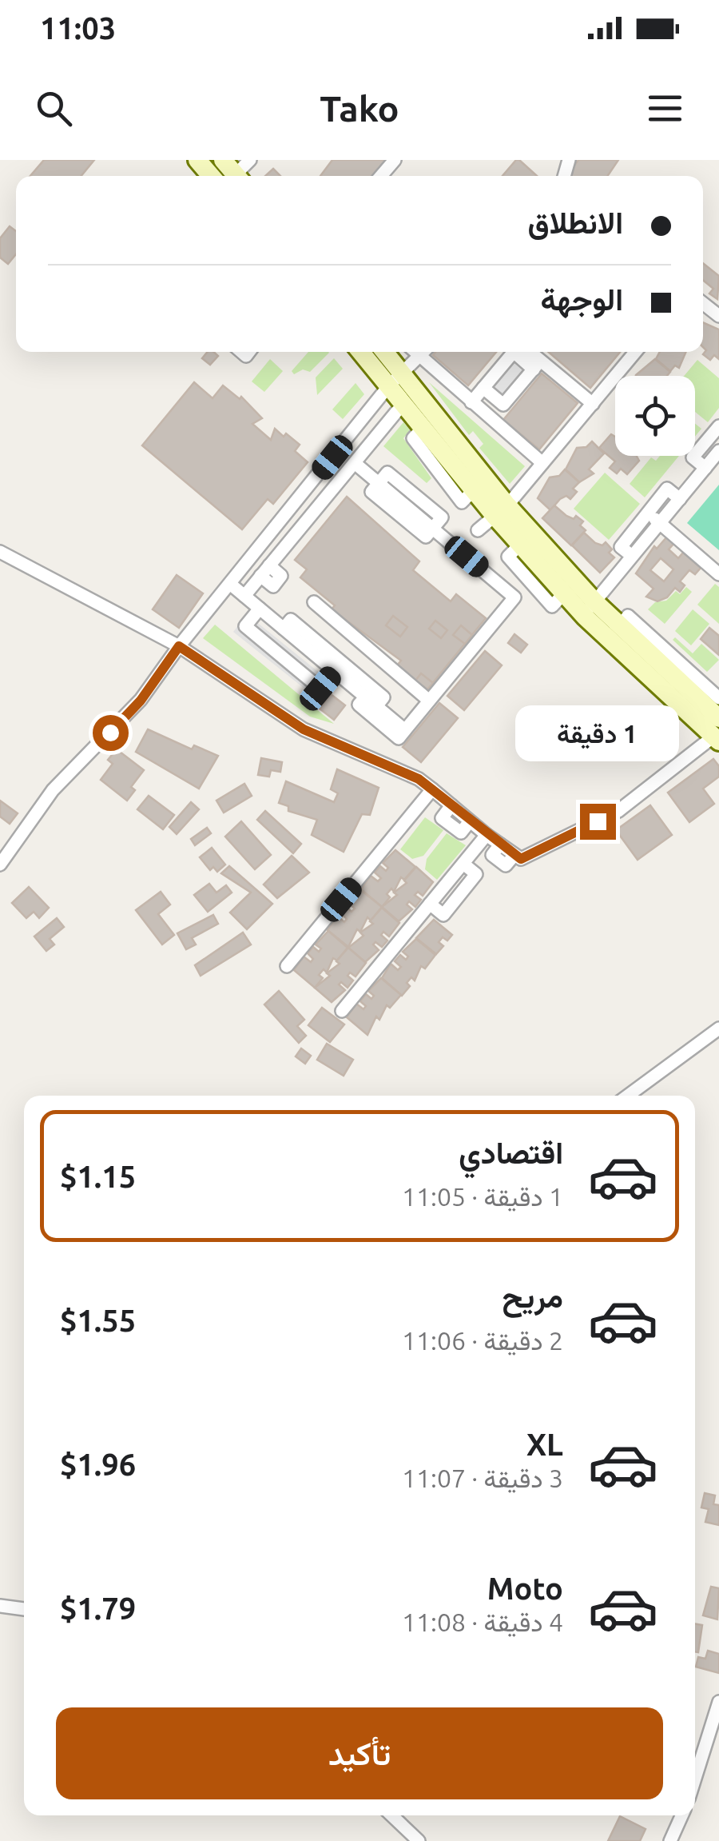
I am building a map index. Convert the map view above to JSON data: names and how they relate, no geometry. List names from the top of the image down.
{
  "page": {
    "status": "11:03",
    "header": "Tako",
    "banner": ["الانطلاق", "الوجهة"],
    "bubble": "1 دقيقة",
    "list": [
      {
        "name": "اقتصادي",
        "note": "1 دقيقة · 11:05",
        "value": "$1.15"
      },
      {
        "name": "مريح",
        "note": "2 دقيقة · 11:06",
        "value": "$1.55"
      },
      {
        "name": "XL",
        "note": "3 دقيقة · 11:07",
        "value": "$1.96"
      },
      {
        "name": "Moto",
        "note": "4 دقيقة · 11:08",
        "value": "$1.79"
      }
    ],
    "buttons": "تأكيد"
  }
}
